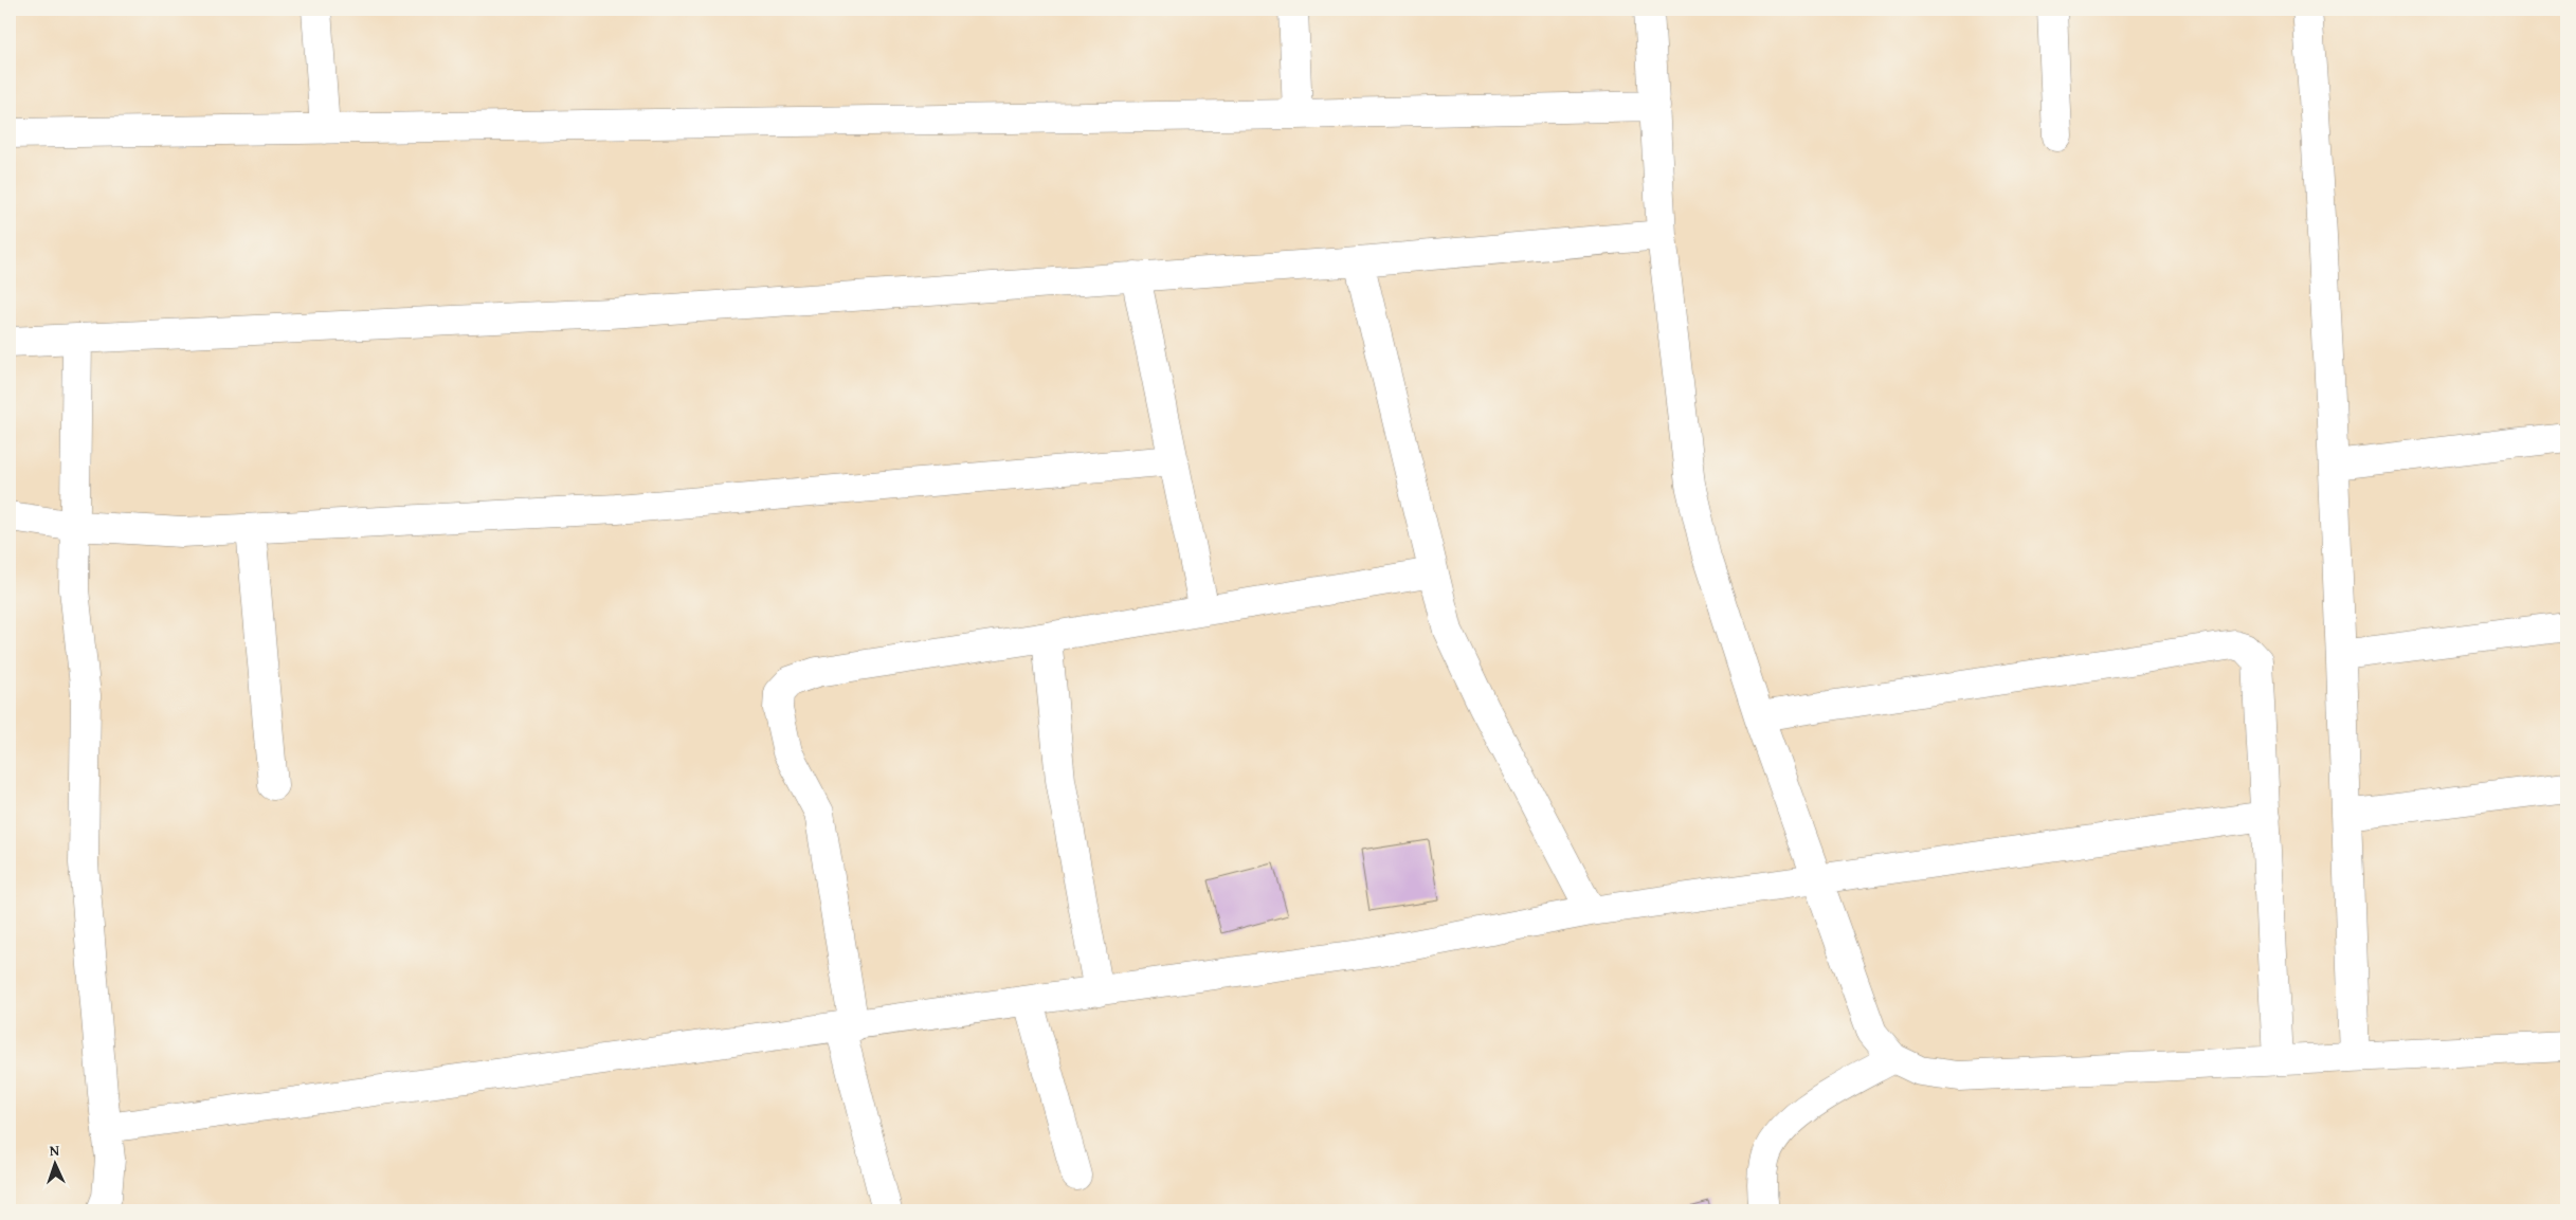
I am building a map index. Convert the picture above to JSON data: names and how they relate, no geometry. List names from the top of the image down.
{
  "north": "top"
}
